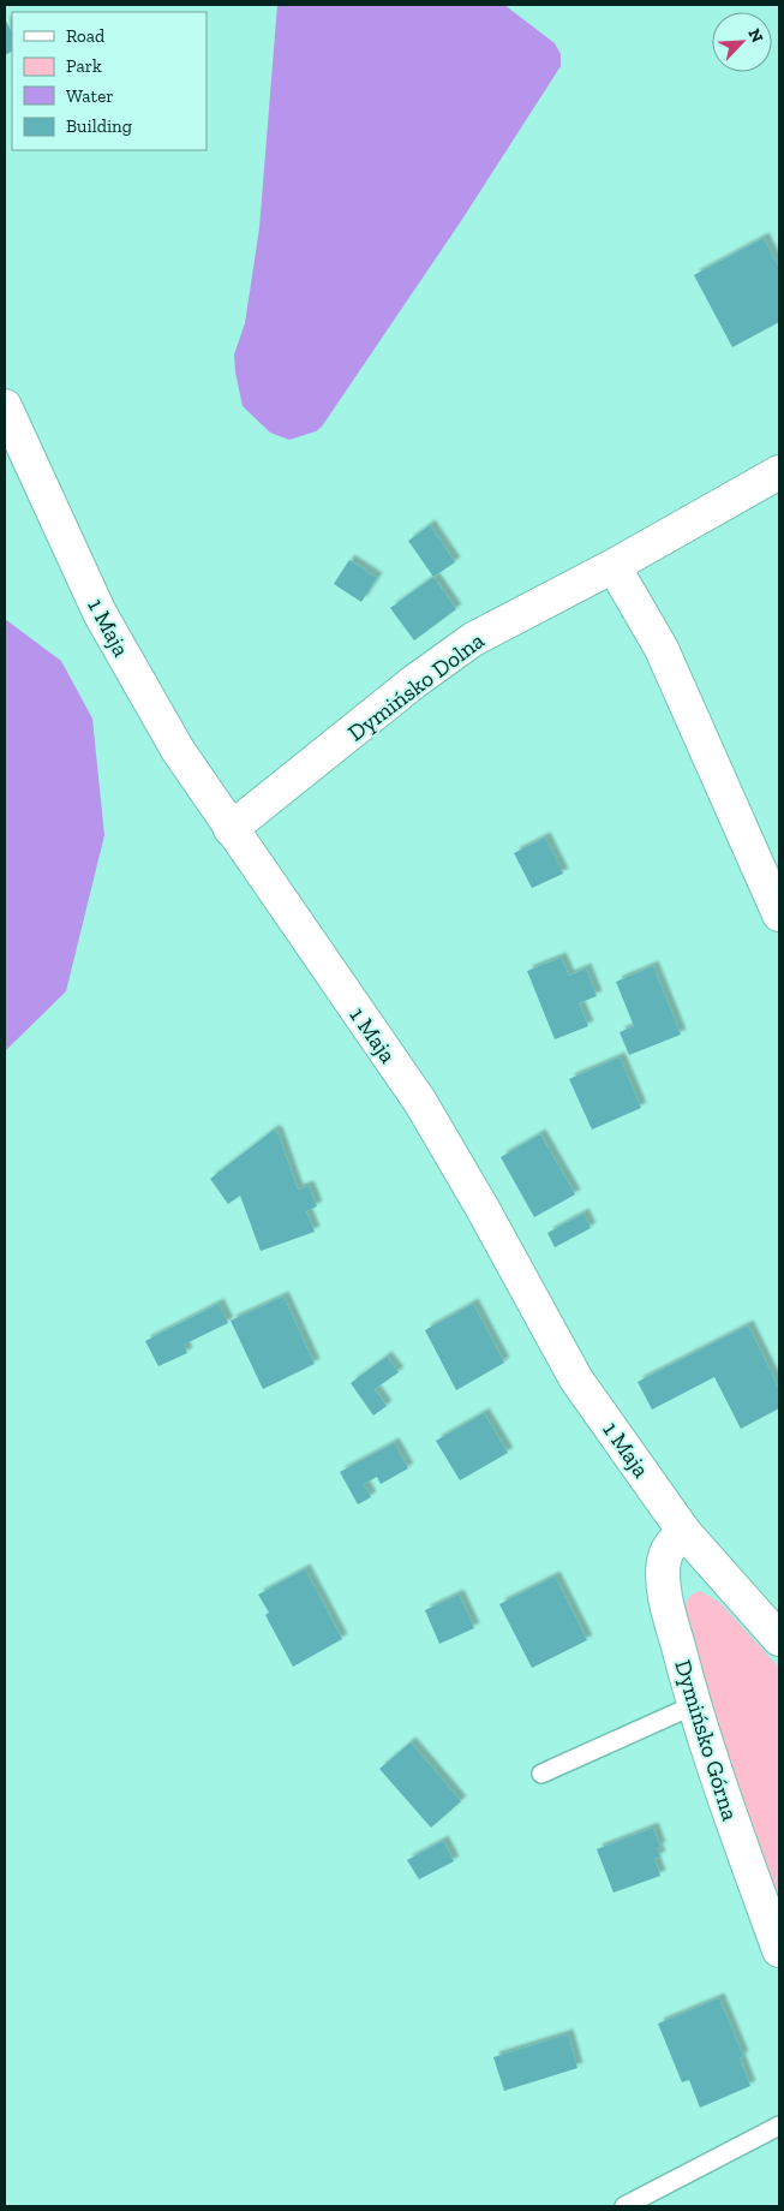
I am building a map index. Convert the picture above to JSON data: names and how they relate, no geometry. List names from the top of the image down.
{
  "streets": {
    "street": ["1 Maja", "Dymińsko Dolna", "Dymińsko Górna"]
  },
  "crossings": [
    ["1 Maja", "Dymińsko Dolna"],
    ["1 Maja", "Dymińsko Górna"]
  ],
  "legend": [
    "Road",
    "Park",
    "Water",
    "Building"
  ],
  "north": "top right"
}
